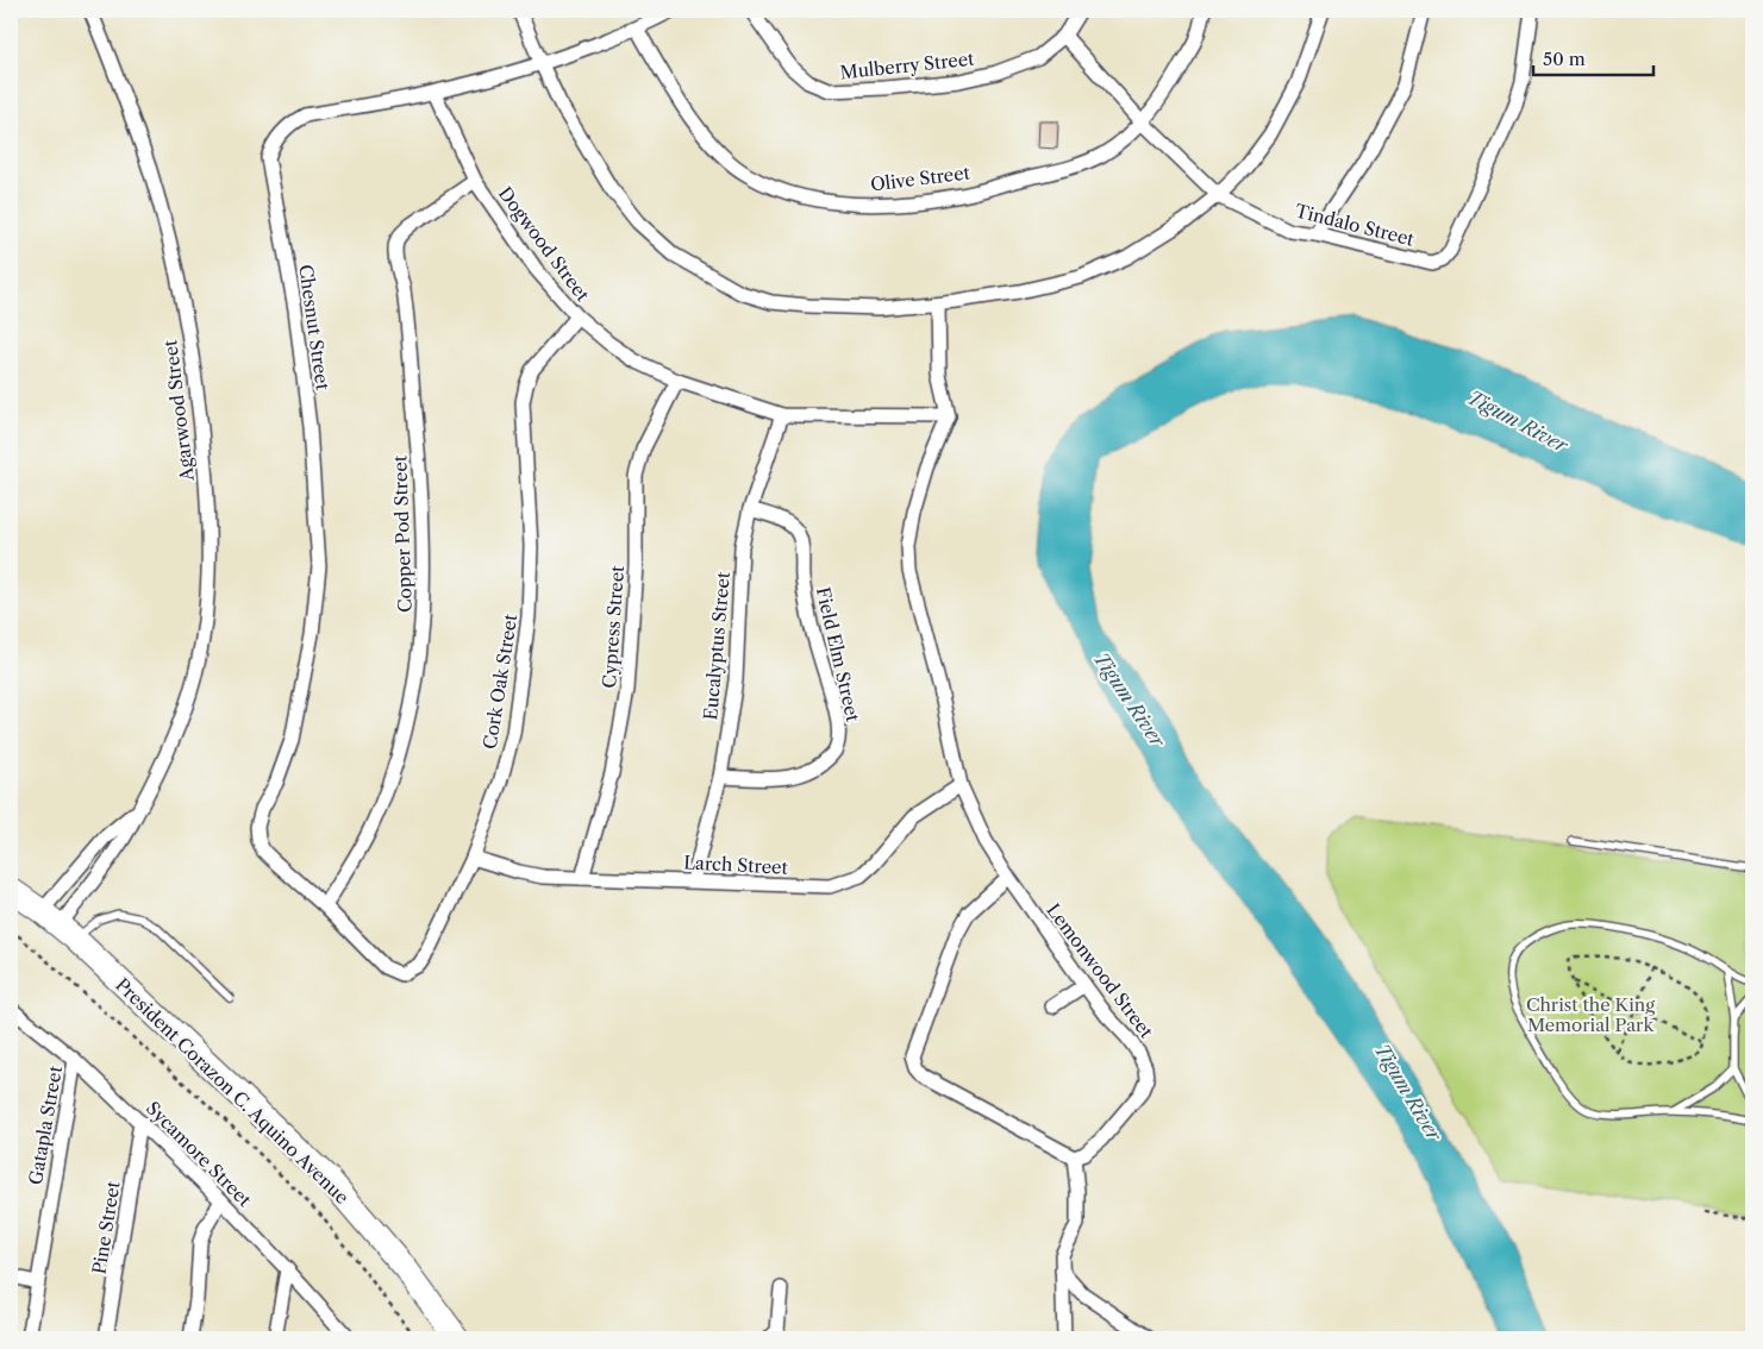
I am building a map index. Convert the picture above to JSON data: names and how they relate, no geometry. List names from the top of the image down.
{
  "streets": {
    "highway": ["President Corazon C. Aquino Avenue"],
    "street": [
      "Mulberry Street",
      "Olive Street",
      "Tindalo Street",
      "Dogwood Street",
      "Chesnut Street",
      "Agarwood Street",
      "Copper Pod Street",
      "Cypress Street",
      "Eucalyptus Street",
      "Field Elm Street",
      "Cork Oak Street",
      "Larch Street",
      "Lemonwood Street",
      "Gatapla Street",
      "Sycamore Street",
      "Pine Street"
    ]
  },
  "crossings": [
    ["Mulberry Street", "Tindalo Street"],
    ["Olive Street", "Tindalo Street"],
    ["Olive Street", "Chesnut Street"],
    ["Dogwood Street", "Chesnut Street"],
    ["Dogwood Street", "Copper Pod Street"],
    ["Dogwood Street", "Cypress Street"],
    ["Dogwood Street", "Eucalyptus Street"],
    ["Dogwood Street", "Cork Oak Street"],
    ["Dogwood Street", "Lemonwood Street"],
    ["Chesnut Street", "Copper Pod Street"],
    ["Chesnut Street", "Cork Oak Street"],
    ["Agarwood Street", "President Corazon C. Aquino Avenue"],
    ["Copper Pod Street", "Cork Oak Street"],
    ["Cypress Street", "Larch Street"],
    ["Eucalyptus Street", "Field Elm Street"],
    ["Eucalyptus Street", "Larch Street"],
    ["Cork Oak Street", "Larch Street"],
    ["Larch Street", "Lemonwood Street"],
    ["Gatapla Street", "Sycamore Street"],
    ["Sycamore Street", "Pine Street"]
  ],
  "water": ["Tigum River"],
  "parks": ["Christ the King Memorial Park"],
  "scale_bar": "50 m"
}
